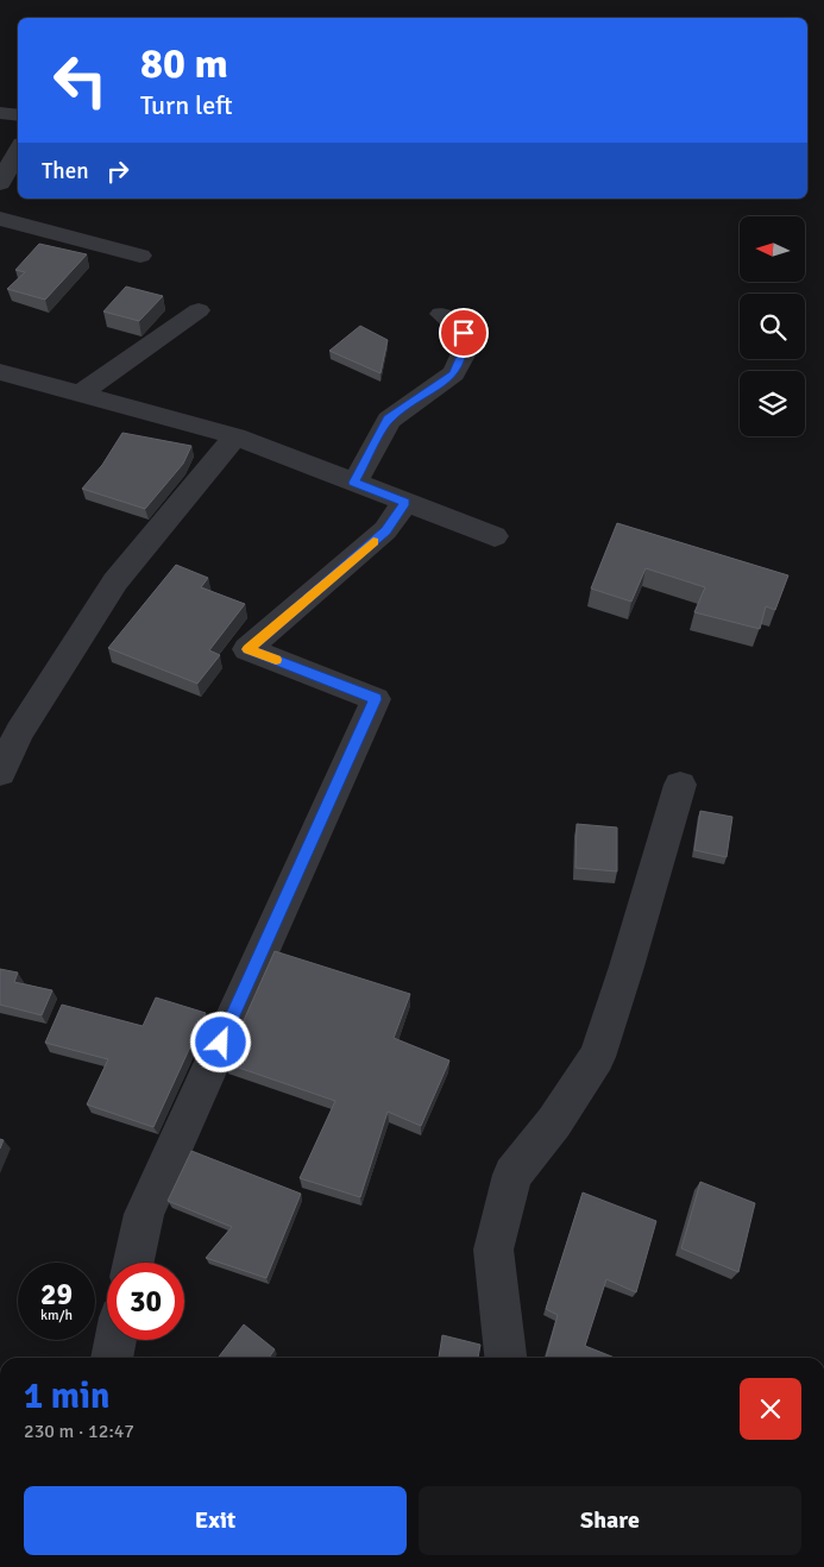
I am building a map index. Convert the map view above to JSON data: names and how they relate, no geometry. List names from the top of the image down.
{
  "north": "left",
  "page": {
    "turn": ["80 m", "Turn left"],
    "then": "Then",
    "speed": "29 km/h",
    "limit": "30",
    "heading": ["1 min", "230 m · 12:47"],
    "buttons": ["Exit", "Share"]
  }
}
